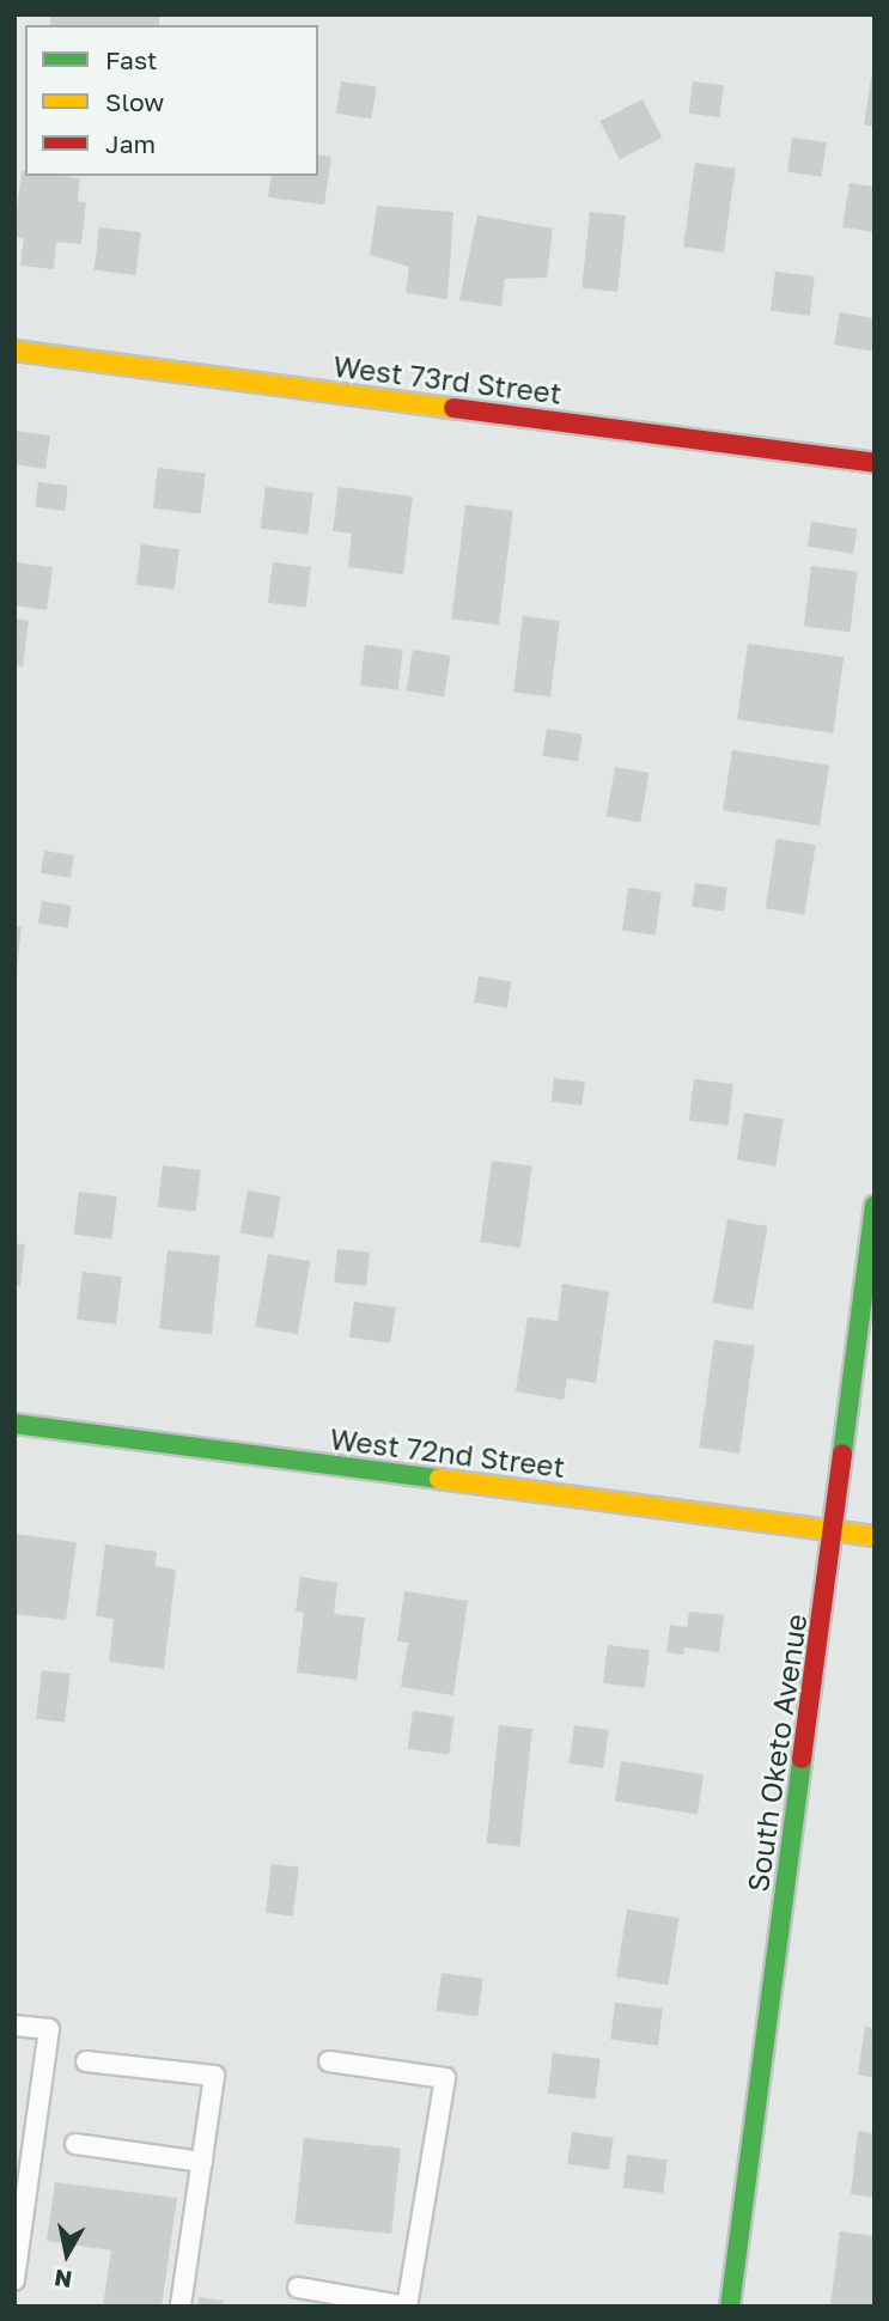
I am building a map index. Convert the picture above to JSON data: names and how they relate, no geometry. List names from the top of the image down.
{
  "streets": {
    "street": ["West 73rd Street", "West 72nd Street", "South Oketo Avenue"]
  },
  "crossings": [
    ["West 72nd Street", "South Oketo Avenue"]
  ],
  "legend": ["Fast", "Slow", "Jam"],
  "north": "bottom"
}
